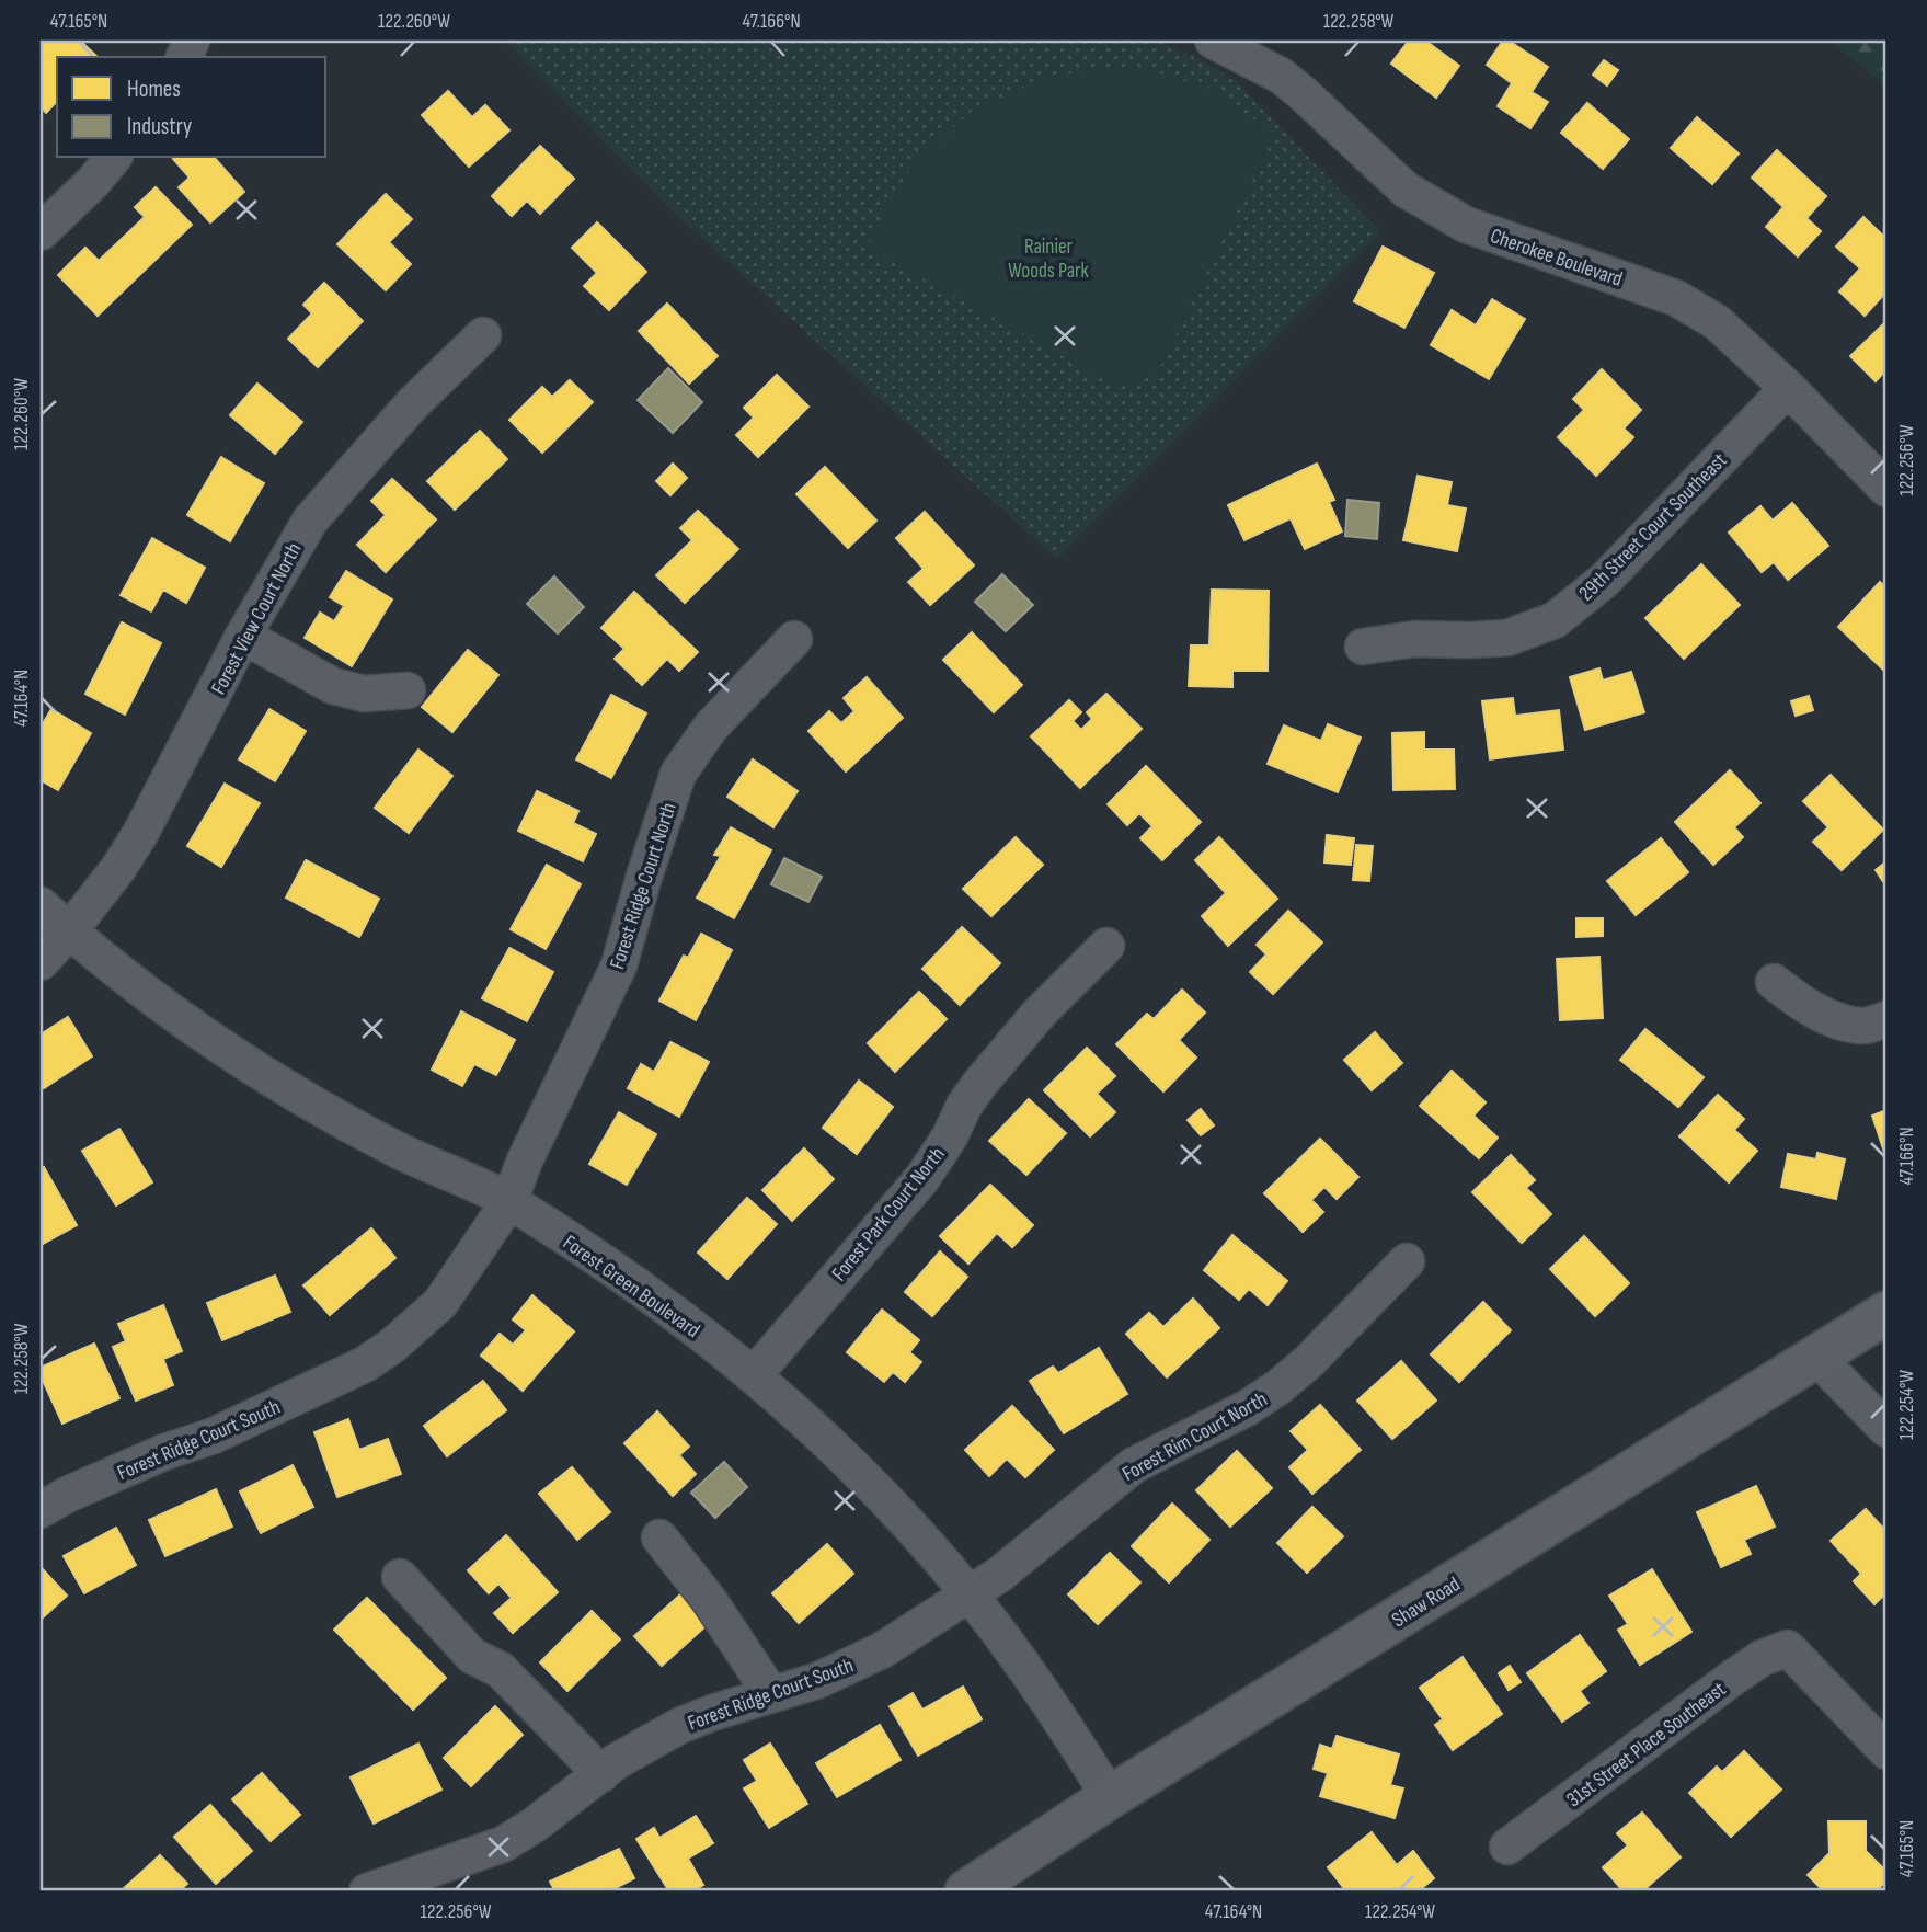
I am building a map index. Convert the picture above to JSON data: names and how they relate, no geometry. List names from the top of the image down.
{
  "streets": {
    "main road": ["Shaw Road"],
    "street": [
      "Cherokee Boulevard",
      "29th Street Court Southeast",
      "Forest View Court North",
      "Forest Ridge Court North",
      "Forest Park Court North",
      "Forest Green Boulevard",
      "Forest Rim Court North",
      "Forest Ridge Court South",
      "31st Street Place Southeast"
    ]
  },
  "crossings": [
    ["Cherokee Boulevard", "29th Street Court Southeast"],
    ["Forest View Court North", "Forest Green Boulevard"],
    ["Forest Ridge Court North", "Forest Green Boulevard"],
    ["Forest Ridge Court North", "Forest Ridge Court South"],
    ["Forest Park Court North", "Forest Green Boulevard"],
    ["Forest Green Boulevard", "Forest Rim Court North"],
    ["Forest Green Boulevard", "Forest Ridge Court South"],
    ["Forest Green Boulevard", "Shaw Road"],
    ["Forest Rim Court North", "Forest Ridge Court South"]
  ],
  "parks": ["Rainier Woods Park"],
  "legend": ["Homes", "Industry"],
  "coordinates": [
    "47.165°N",
    "122.260°W",
    "47.166°N",
    "122.258°W",
    "122.256°W",
    "47.164°N",
    "122.254°W"
  ]
}
